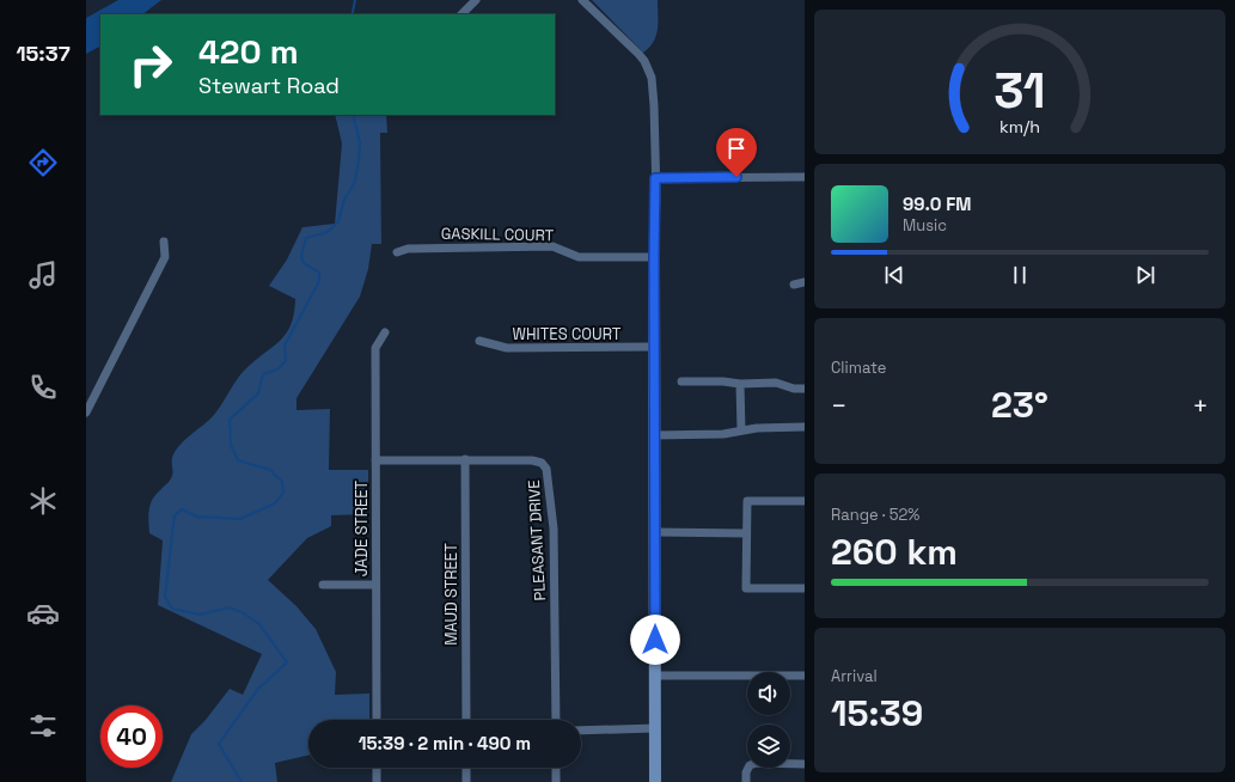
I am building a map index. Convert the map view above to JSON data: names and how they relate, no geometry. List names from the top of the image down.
{
  "streets": {
    "street": [
      "GASKILL COURT",
      "WHITES COURT",
      "JADE STREET",
      "PLEASANT DRIVE",
      "MAUD STREET"
    ]
  },
  "crossings": [
    ["JADE STREET", "PLEASANT DRIVE"],
    ["PLEASANT DRIVE", "MAUD STREET"]
  ],
  "page": {
    "tabs": "15:37",
    "turn": ["420 m", "Stewart Road"],
    "song": ["99.0 FM", "Music"],
    "tile": [
      "Climate",
      ["Range · 52%", "260 km"],
      ["Arrival", "15:39"]
    ],
    "heat": ["−", "23°", "+"],
    "limit": "40",
    "trip": "15:39 · 2 min · 490 m",
    "gauge": ["31", "km/h"]
  }
}
